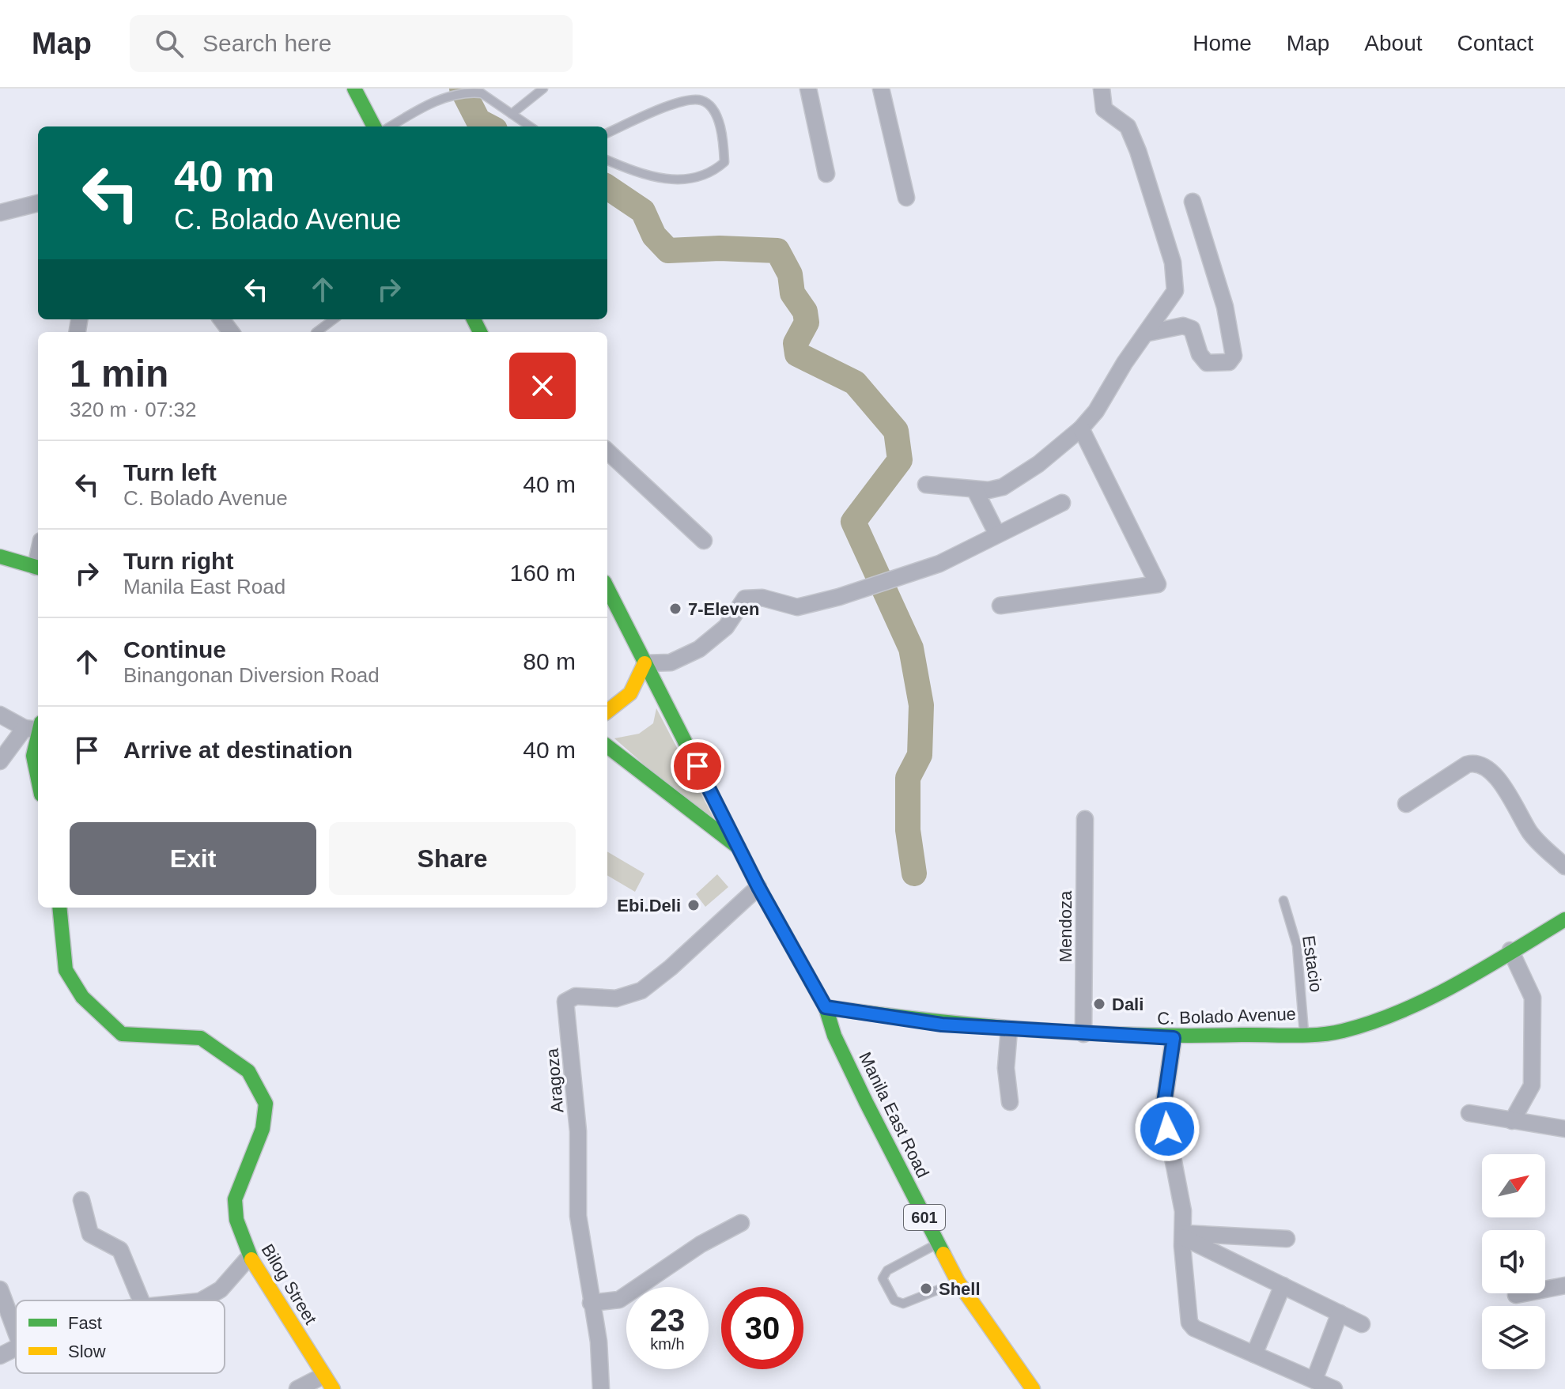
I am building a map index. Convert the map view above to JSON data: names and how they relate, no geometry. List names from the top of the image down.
{
  "streets": {
    "street": [
      "Mendoza",
      "C. Bolado Avenue",
      "Aragoza",
      "Manila East Road",
      "601",
      "Bilog Street"
    ],
    "lane": ["Estacio"]
  },
  "crossings": [
    ["Mendoza", "C. Bolado Avenue"],
    ["Estacio", "C. Bolado Avenue"],
    ["C. Bolado Avenue", "Manila East Road"],
    ["Aragoza", "Manila East Road"],
    ["Manila East Road", "601"]
  ],
  "places": [
    "7-Eleven",
    "Ebi.Deli",
    "Dali",
    "Shell"
  ],
  "legend": ["Fast", "Slow"],
  "north": "top right",
  "page": {
    "header": "Map",
    "search": "Search here",
    "nav": [
      "Home",
      "Map",
      "About",
      "Contact"
    ],
    "turn": ["40 m", "C. Bolado Avenue"],
    "heading": ["1 min", "320 m · 07:32"],
    "list": [
      {
        "name": "Turn left",
        "note": "C. Bolado Avenue",
        "value": "40 m"
      },
      {
        "name": "Turn right",
        "note": "Manila East Road",
        "value": "160 m"
      },
      {
        "name": "Continue",
        "note": "Binangonan Diversion Road",
        "value": "80 m"
      },
      {
        "name": "Arrive at destination",
        "value": "40 m"
      }
    ],
    "buttons": ["Exit", "Share"],
    "speed": "23 km/h",
    "limit": "30"
  }
}
